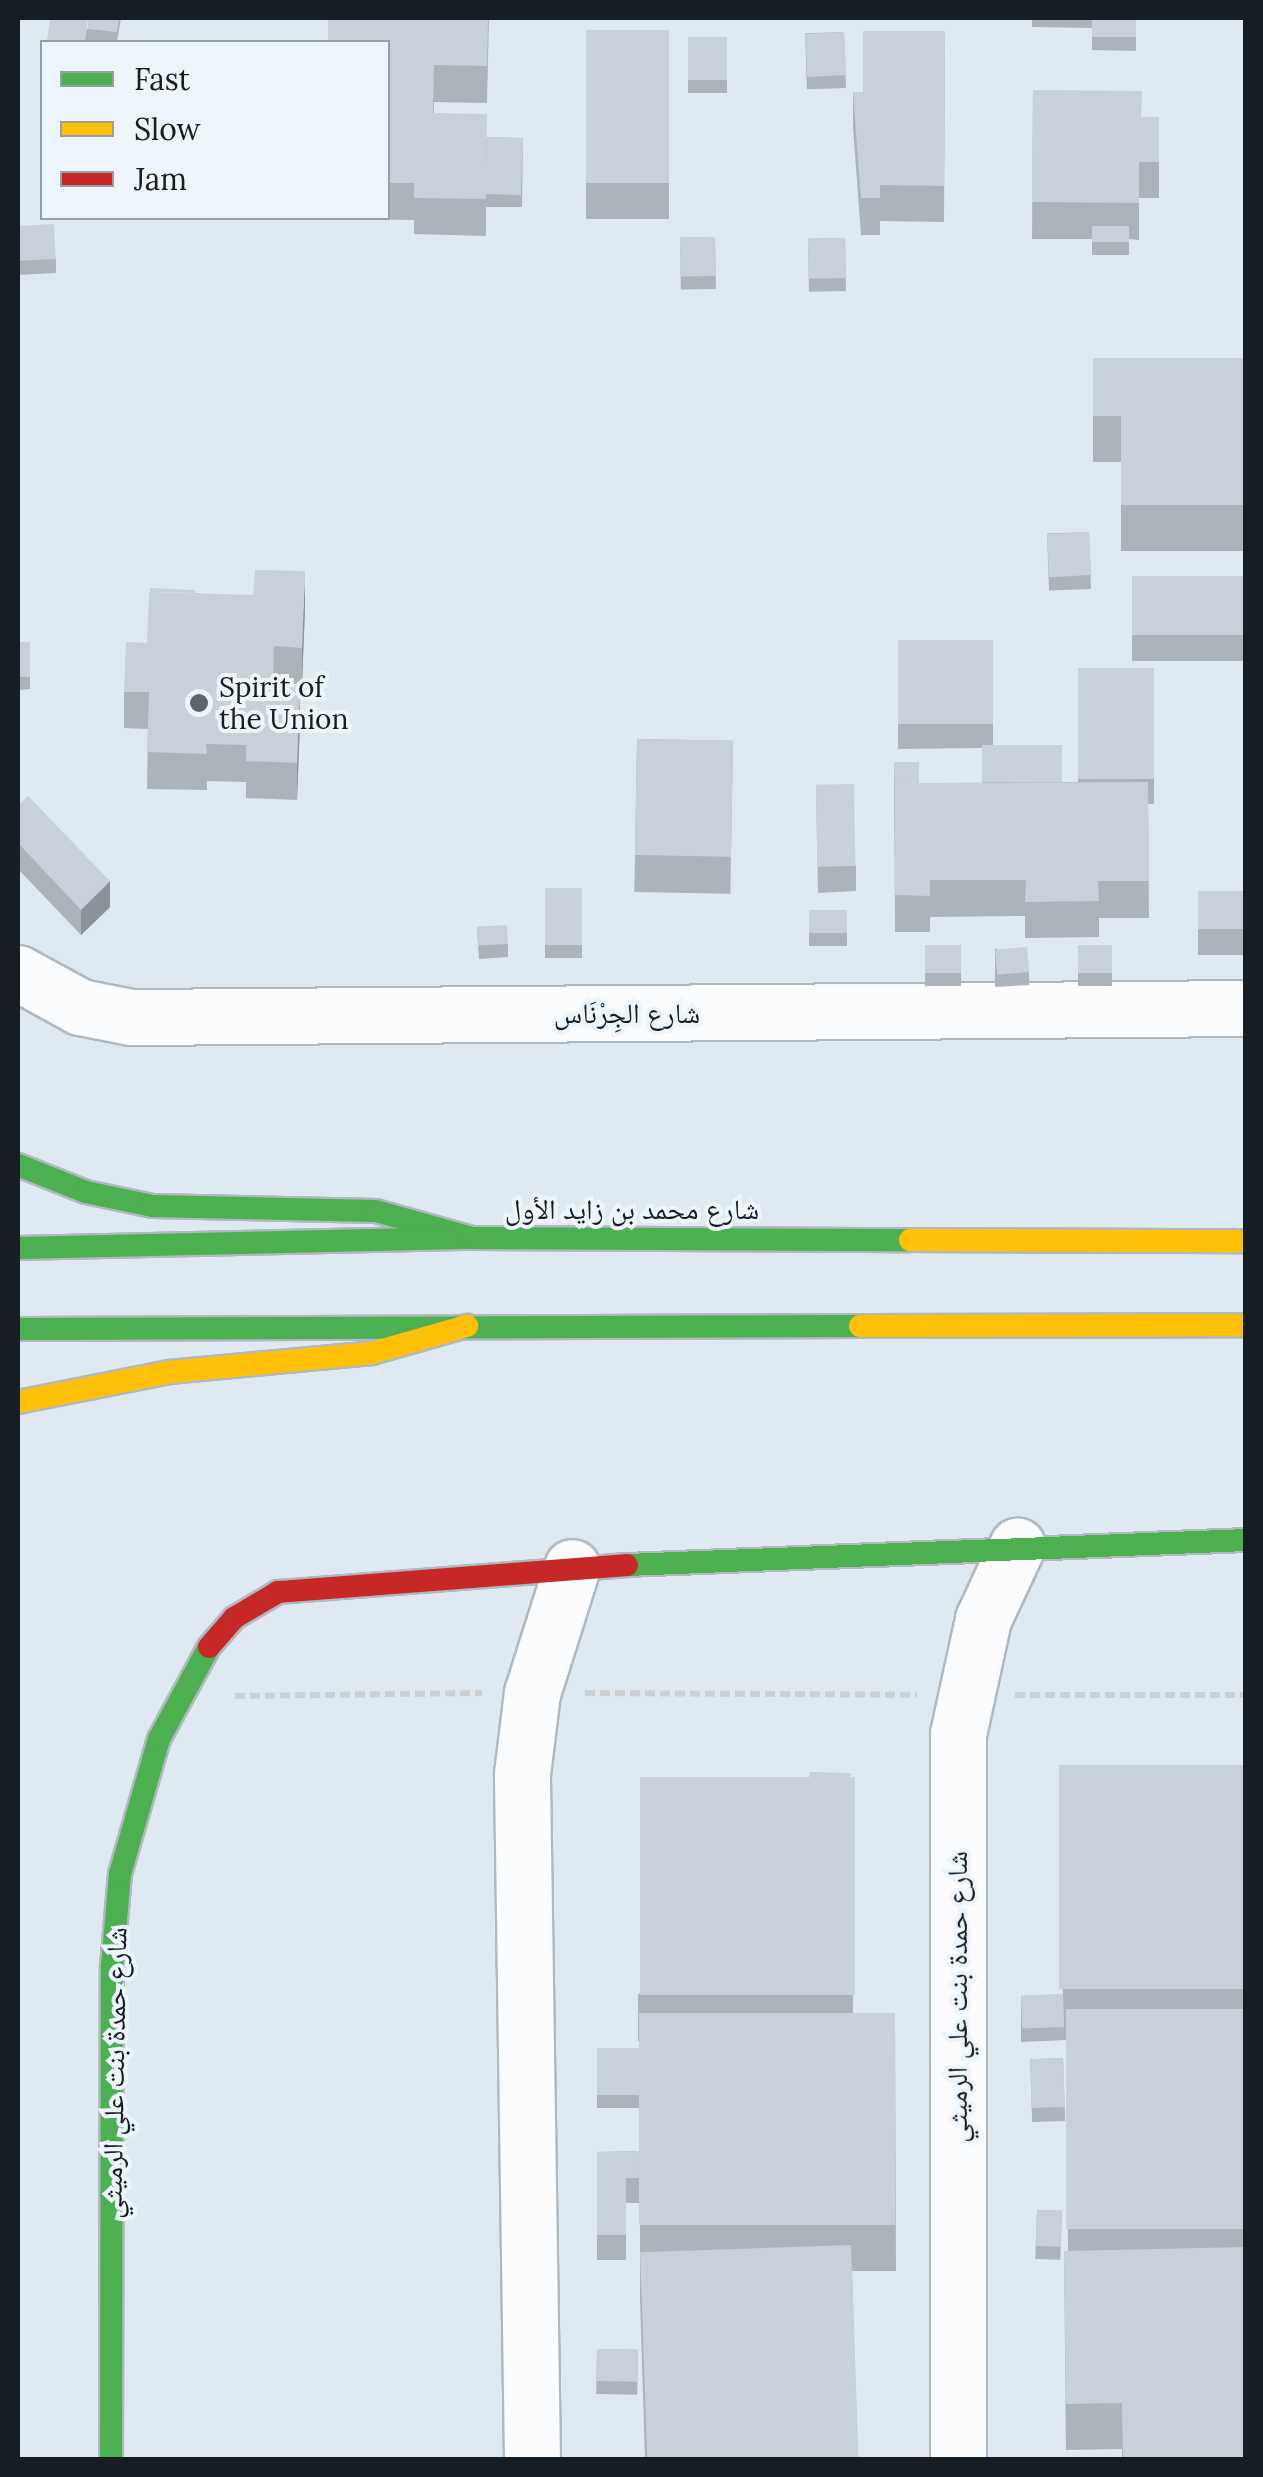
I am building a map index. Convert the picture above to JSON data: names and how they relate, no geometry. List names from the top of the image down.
{
  "streets": {
    "main road": ["شارع محمد بن زايد الأول", "شارع حمدة بنت علي الرميثي"],
    "street": ["شارع الجِرْنَاس"]
  },
  "places": ["Spirit of the Union"],
  "legend": ["Fast", "Slow", "Jam"]
}
